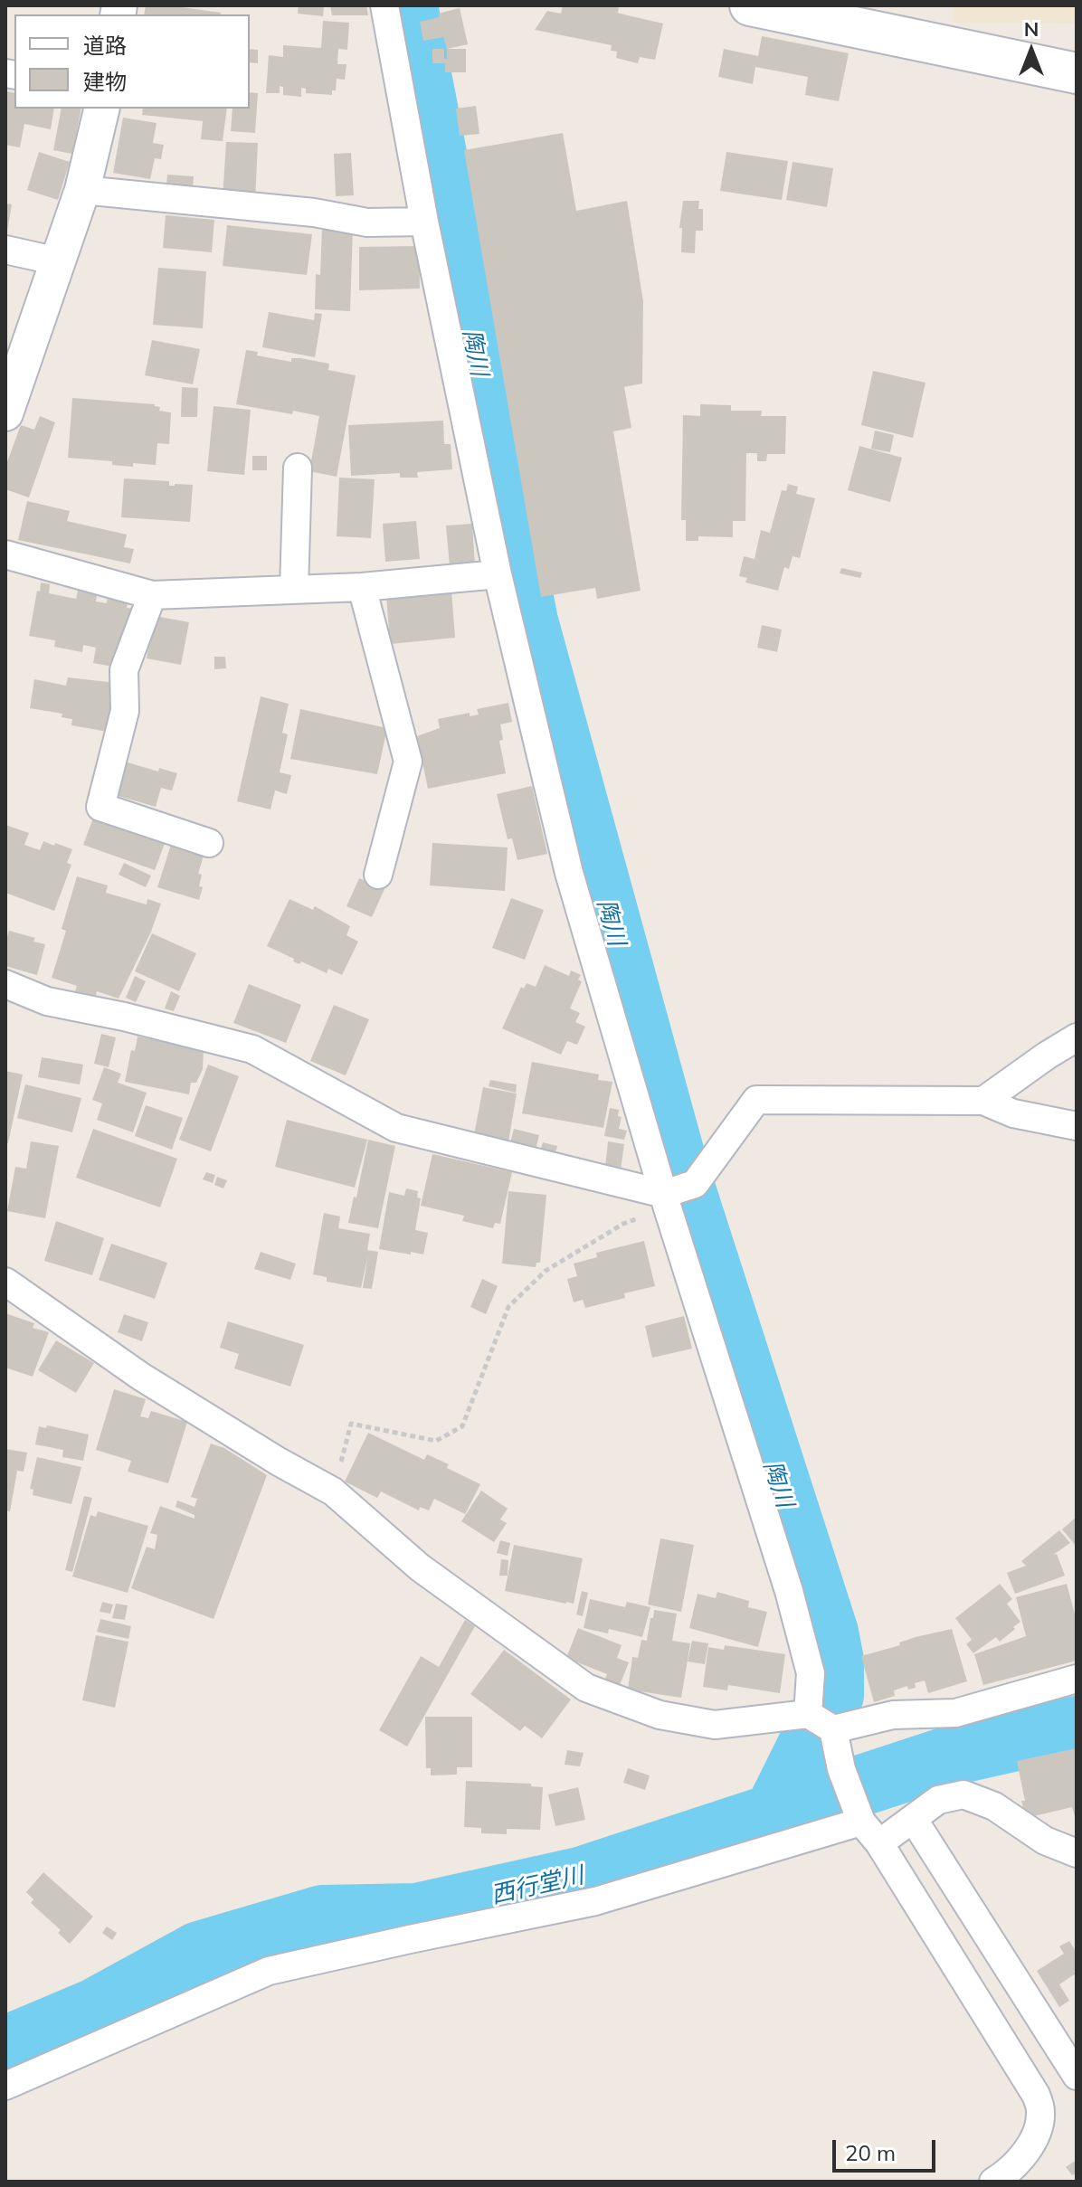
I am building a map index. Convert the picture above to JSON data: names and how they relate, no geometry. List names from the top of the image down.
{
  "water": ["陶川", "西行堂川"],
  "legend": ["道路", "建物"],
  "scale_bar": "20 m",
  "north": "top"
}
